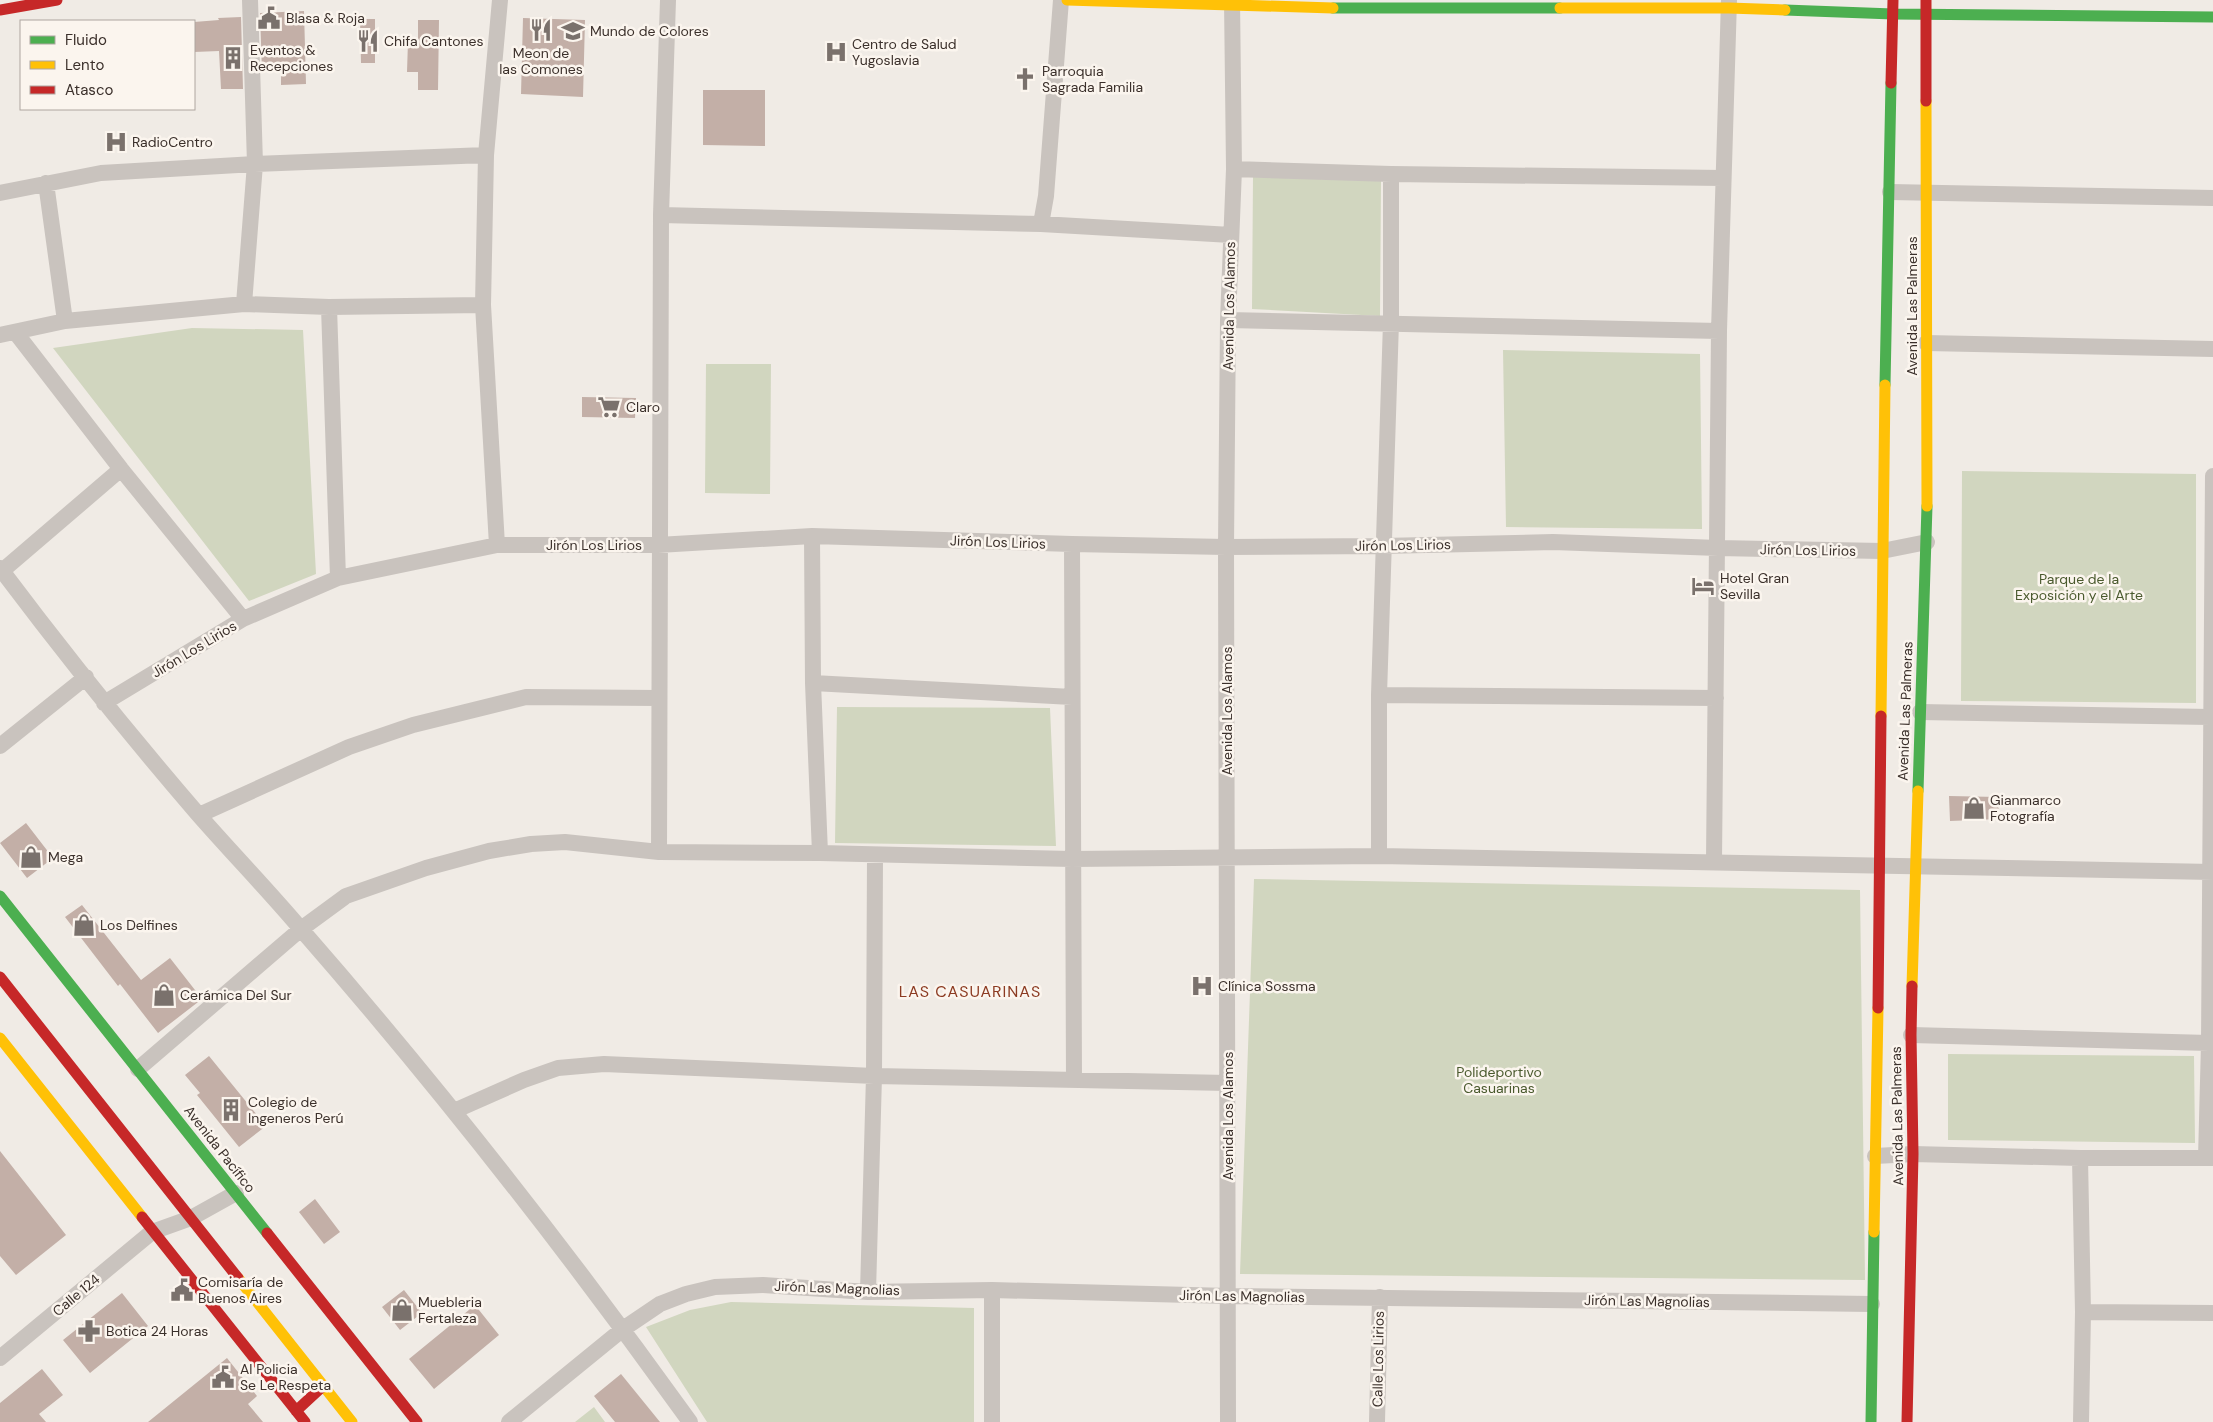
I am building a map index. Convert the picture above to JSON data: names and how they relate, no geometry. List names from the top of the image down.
{
  "streets": {
    "main road": ["Avenida Las Palmeras", "Avenida Pacífico"],
    "street": [
      "Avenida Los Alamos",
      "Jirón Los Lirios",
      "Jirón Las Magnolias",
      "Calle 124",
      "Calle Los Lirios"
    ]
  },
  "crossings": [
    ["Avenida Los Alamos", "Jirón Los Lirios"],
    ["Avenida Los Alamos", "Jirón Las Magnolias"],
    ["Avenida Las Palmeras", "Jirón Los Lirios"],
    ["Avenida Las Palmeras", "Jirón Las Magnolias"],
    ["Jirón Las Magnolias", "Calle Los Lirios"]
  ],
  "districts": ["LAS CASUARINAS"],
  "parks": ["Parque de la Exposición y el Arte", "Polideportivo Casuarinas"],
  "places": {
    "public building": ["Blasa & Roja", "Comisaría de Buenos Aires", "Al Policia Se Le Respeta"],
    "restaurant": ["Meon de las Comones", "Chifa Cantones"],
    "school or university": ["Mundo de Colores"],
    "hospital": ["Centro de Salud Yugoslavia", "RadioCentro", "Clínica Sossma"],
    "building": ["Eventos & Recepciones", "Colegio de Ingeneros Perú"],
    "church": ["Parroquia Sagrada Familia"],
    "supermarket": ["Claro"],
    "hotel": ["Hotel Gran Sevilla"],
    "shop": [
      "Gianmarco Fotografía",
      "Mega",
      "Los Delfines",
      "Cerámica Del Sur",
      "Muebleria Fertaleza"
    ],
    "pharmacy": ["Botica 24 Horas"]
  },
  "legend": ["Fluido", "Lento", "Atasco"]
}
